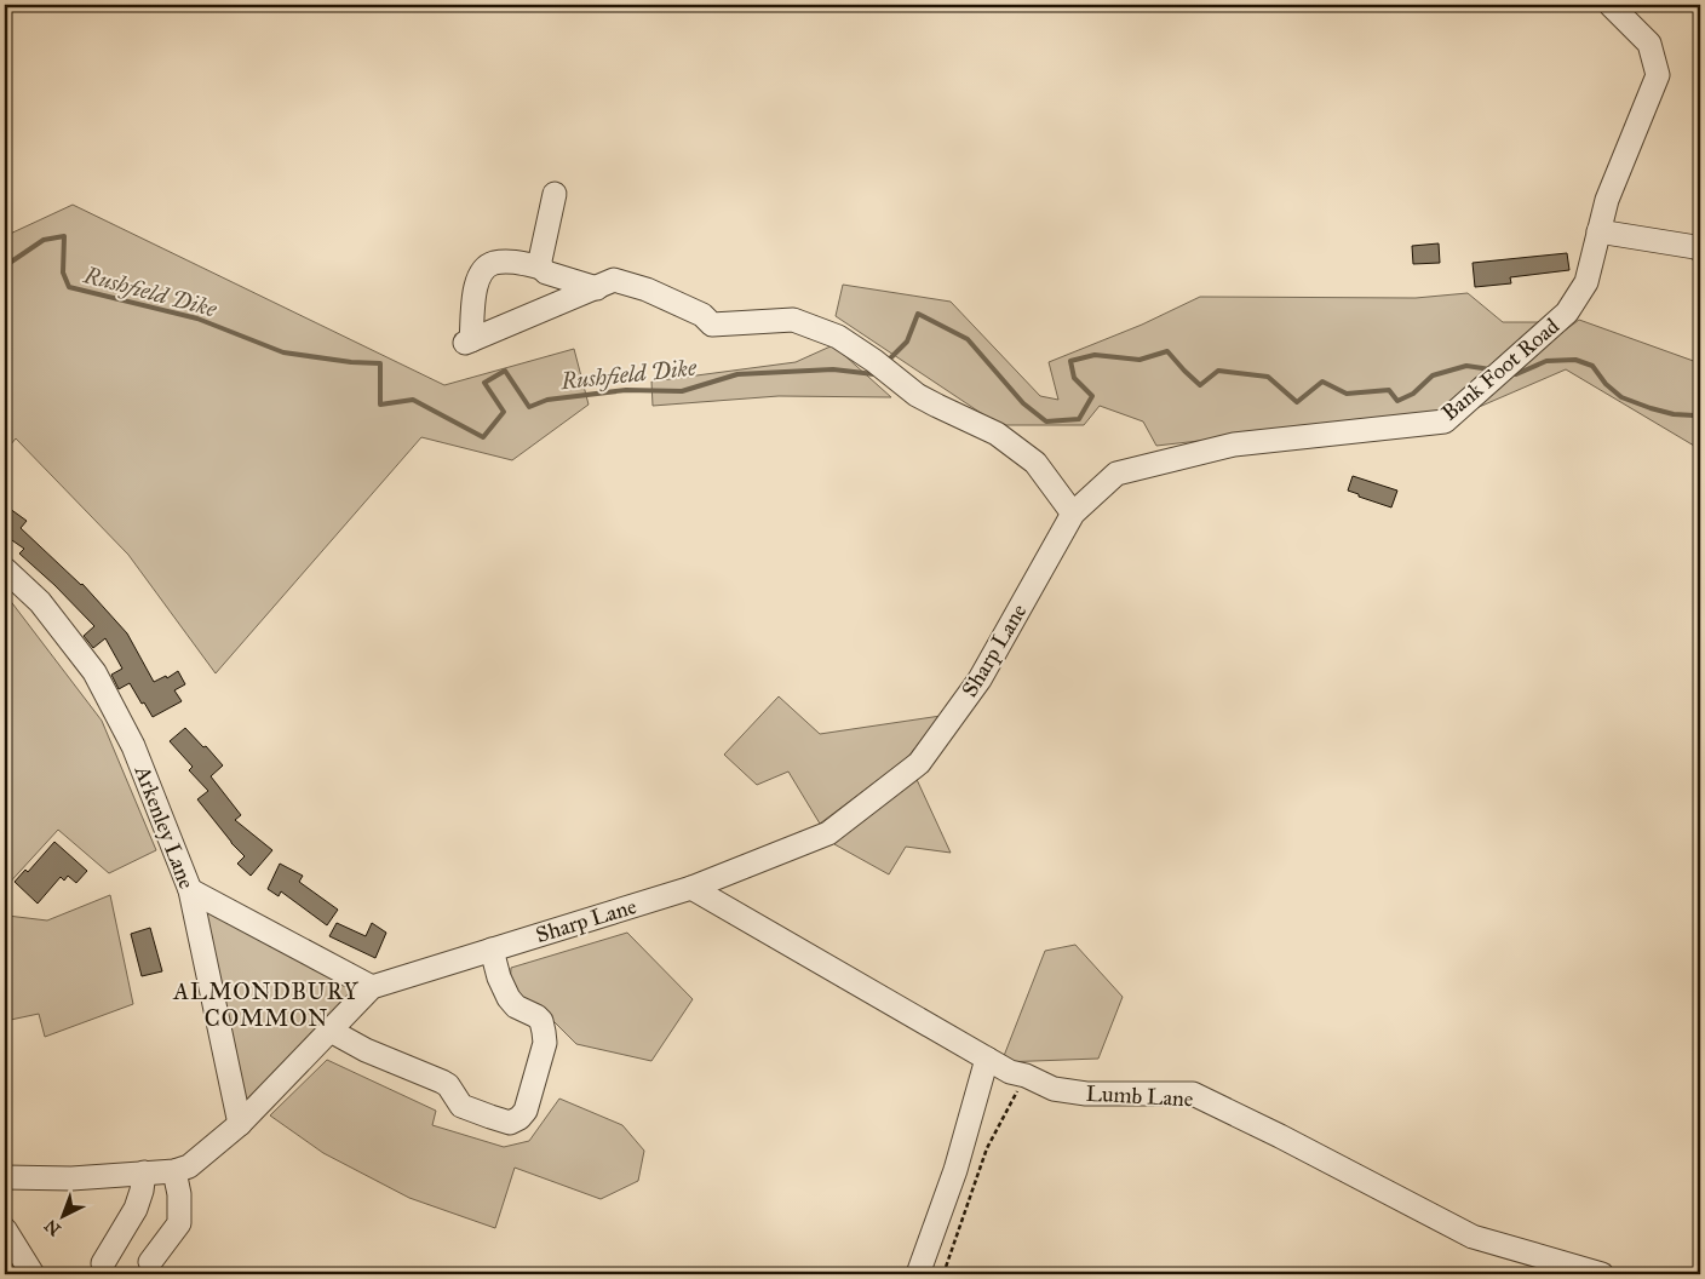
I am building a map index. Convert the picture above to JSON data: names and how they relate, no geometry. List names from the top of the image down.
{
  "streets": {
    "street": [
      "Bank Foot Road",
      "Sharp Lane",
      "Arkenley Lane",
      "Lumb Lane"
    ]
  },
  "crossings": [
    ["Bank Foot Road", "Sharp Lane"],
    ["Sharp Lane", "Arkenley Lane"],
    ["Sharp Lane", "Lumb Lane"]
  ],
  "districts": ["ALMONDBURY COMMON"],
  "water": ["Rushfield Dike"],
  "north": "bottom left"
}
